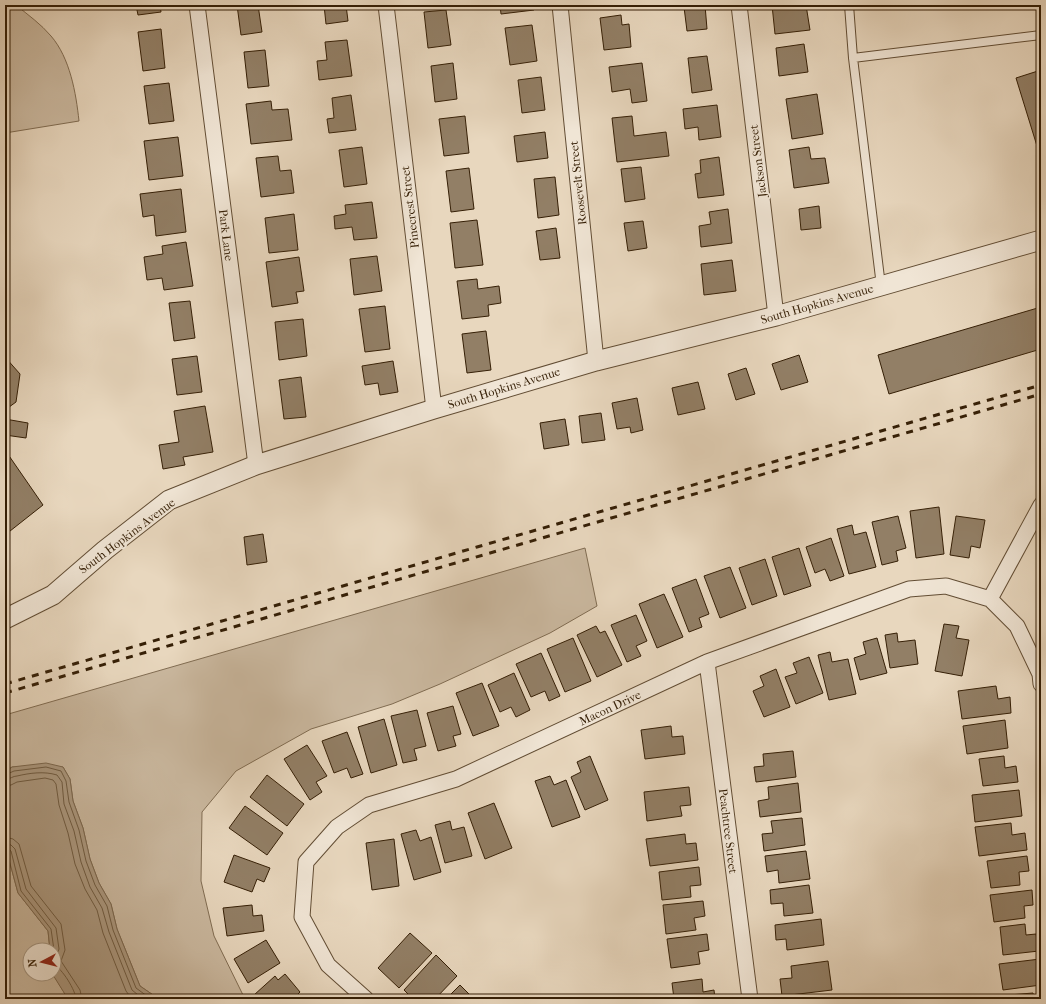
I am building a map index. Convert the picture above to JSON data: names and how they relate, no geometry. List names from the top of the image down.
{
  "streets": {
    "street": [
      "Jackson Street",
      "Roosevelt Street",
      "Pinecrest Street",
      "Park Lane",
      "South Hopkins Avenue",
      "Macon Drive",
      "Peachtree Street"
    ]
  },
  "crossings": [
    ["Jackson Street", "South Hopkins Avenue"],
    ["Roosevelt Street", "South Hopkins Avenue"],
    ["Pinecrest Street", "South Hopkins Avenue"],
    ["Park Lane", "South Hopkins Avenue"],
    ["Macon Drive", "Peachtree Street"]
  ],
  "north": "left"
}
